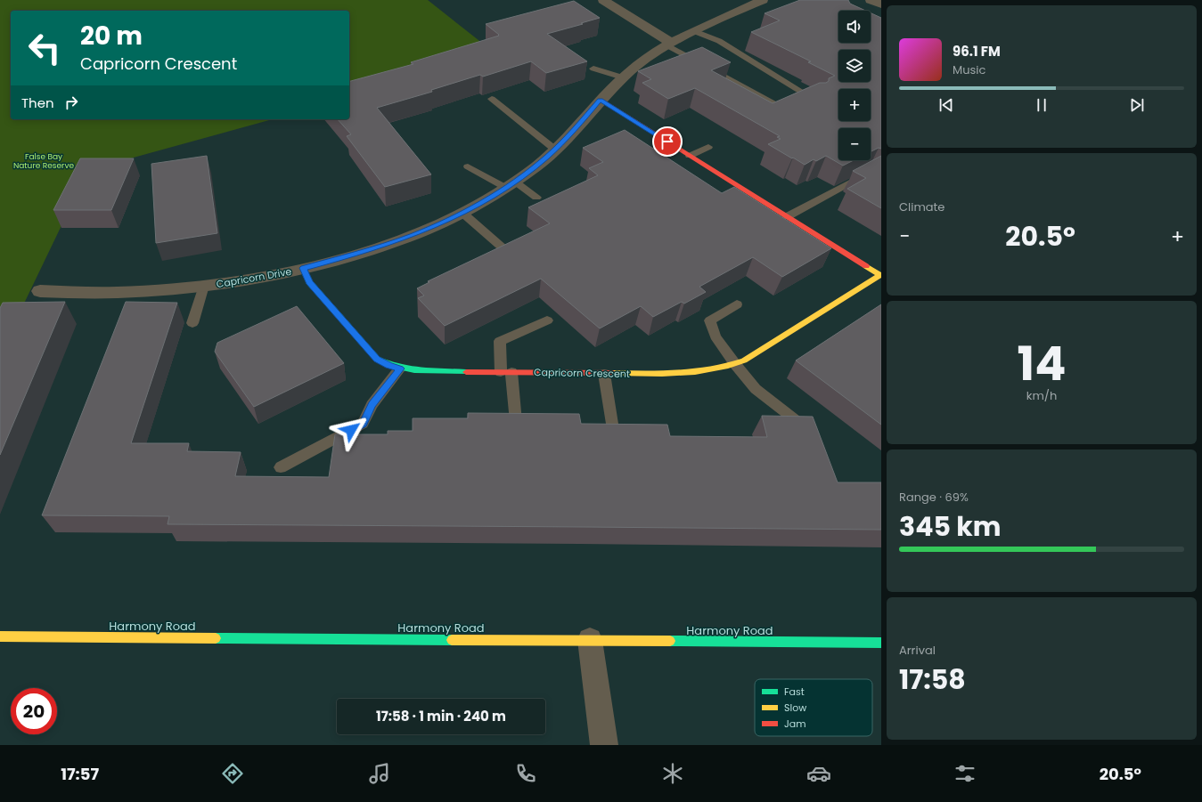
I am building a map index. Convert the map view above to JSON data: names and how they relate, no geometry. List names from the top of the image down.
{
  "streets": {
    "street": ["Capricorn Drive", "Capricorn Crescent", "Harmony Road"]
  },
  "crossings": [
    ["Capricorn Drive", "Capricorn Crescent"]
  ],
  "parks": ["False Bay Nature Reserve"],
  "legend": ["Fast", "Slow", "Jam"],
  "page": {
    "map_buttons": ["+", "−"],
    "turn": ["20 m", "Capricorn Crescent"],
    "song": ["96.1 FM", "Music"],
    "then": "Then",
    "tile": [
      "Climate",
      ["14", "km/h"],
      ["Range · 69%", "345 km"],
      ["Arrival", "17:58"]
    ],
    "heat": ["−", "20.5°", "+"],
    "limit": "20",
    "trip": "17:58 · 1 min · 240 m",
    "tabs": ["17:57", "20.5°"]
  }
}
